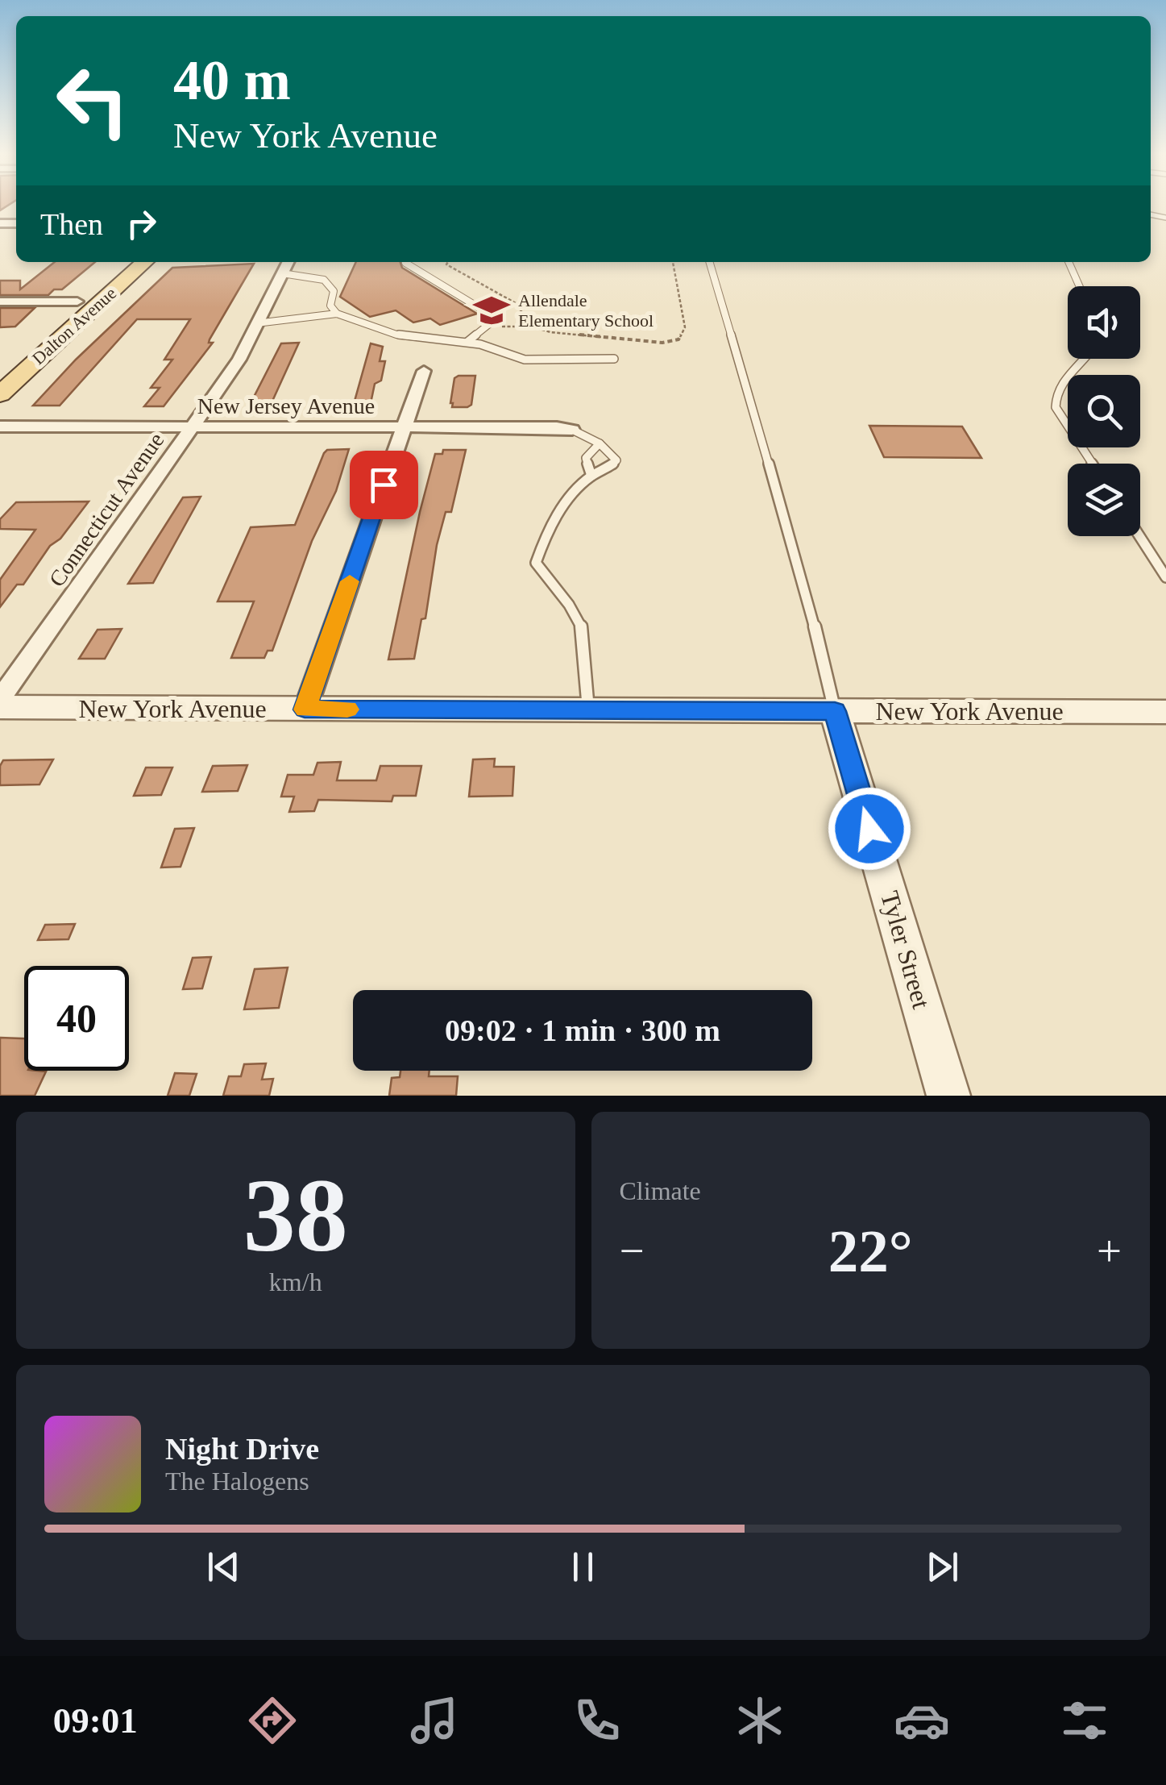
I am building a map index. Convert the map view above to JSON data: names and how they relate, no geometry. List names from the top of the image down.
{
  "streets": {
    "main road": ["Dalton Avenue"],
    "street": [
      "New Jersey Avenue",
      "Connecticut Avenue",
      "New York Avenue",
      "Tyler Street"
    ]
  },
  "crossings": [
    ["New Jersey Avenue", "Connecticut Avenue"],
    ["New York Avenue", "Tyler Street"]
  ],
  "places": {
    "school or university": ["Allendale Elementary School"]
  },
  "page": {
    "turn": ["40 m", "New York Avenue"],
    "then": "Then",
    "limit": "40",
    "trip": "09:02 · 1 min · 300 m",
    "tile": [
      ["38", "km/h"],
      "Climate"
    ],
    "heat": ["−", "22°", "+"],
    "song": ["Night Drive", "The Halogens"],
    "tabs": "09:01"
  }
}
